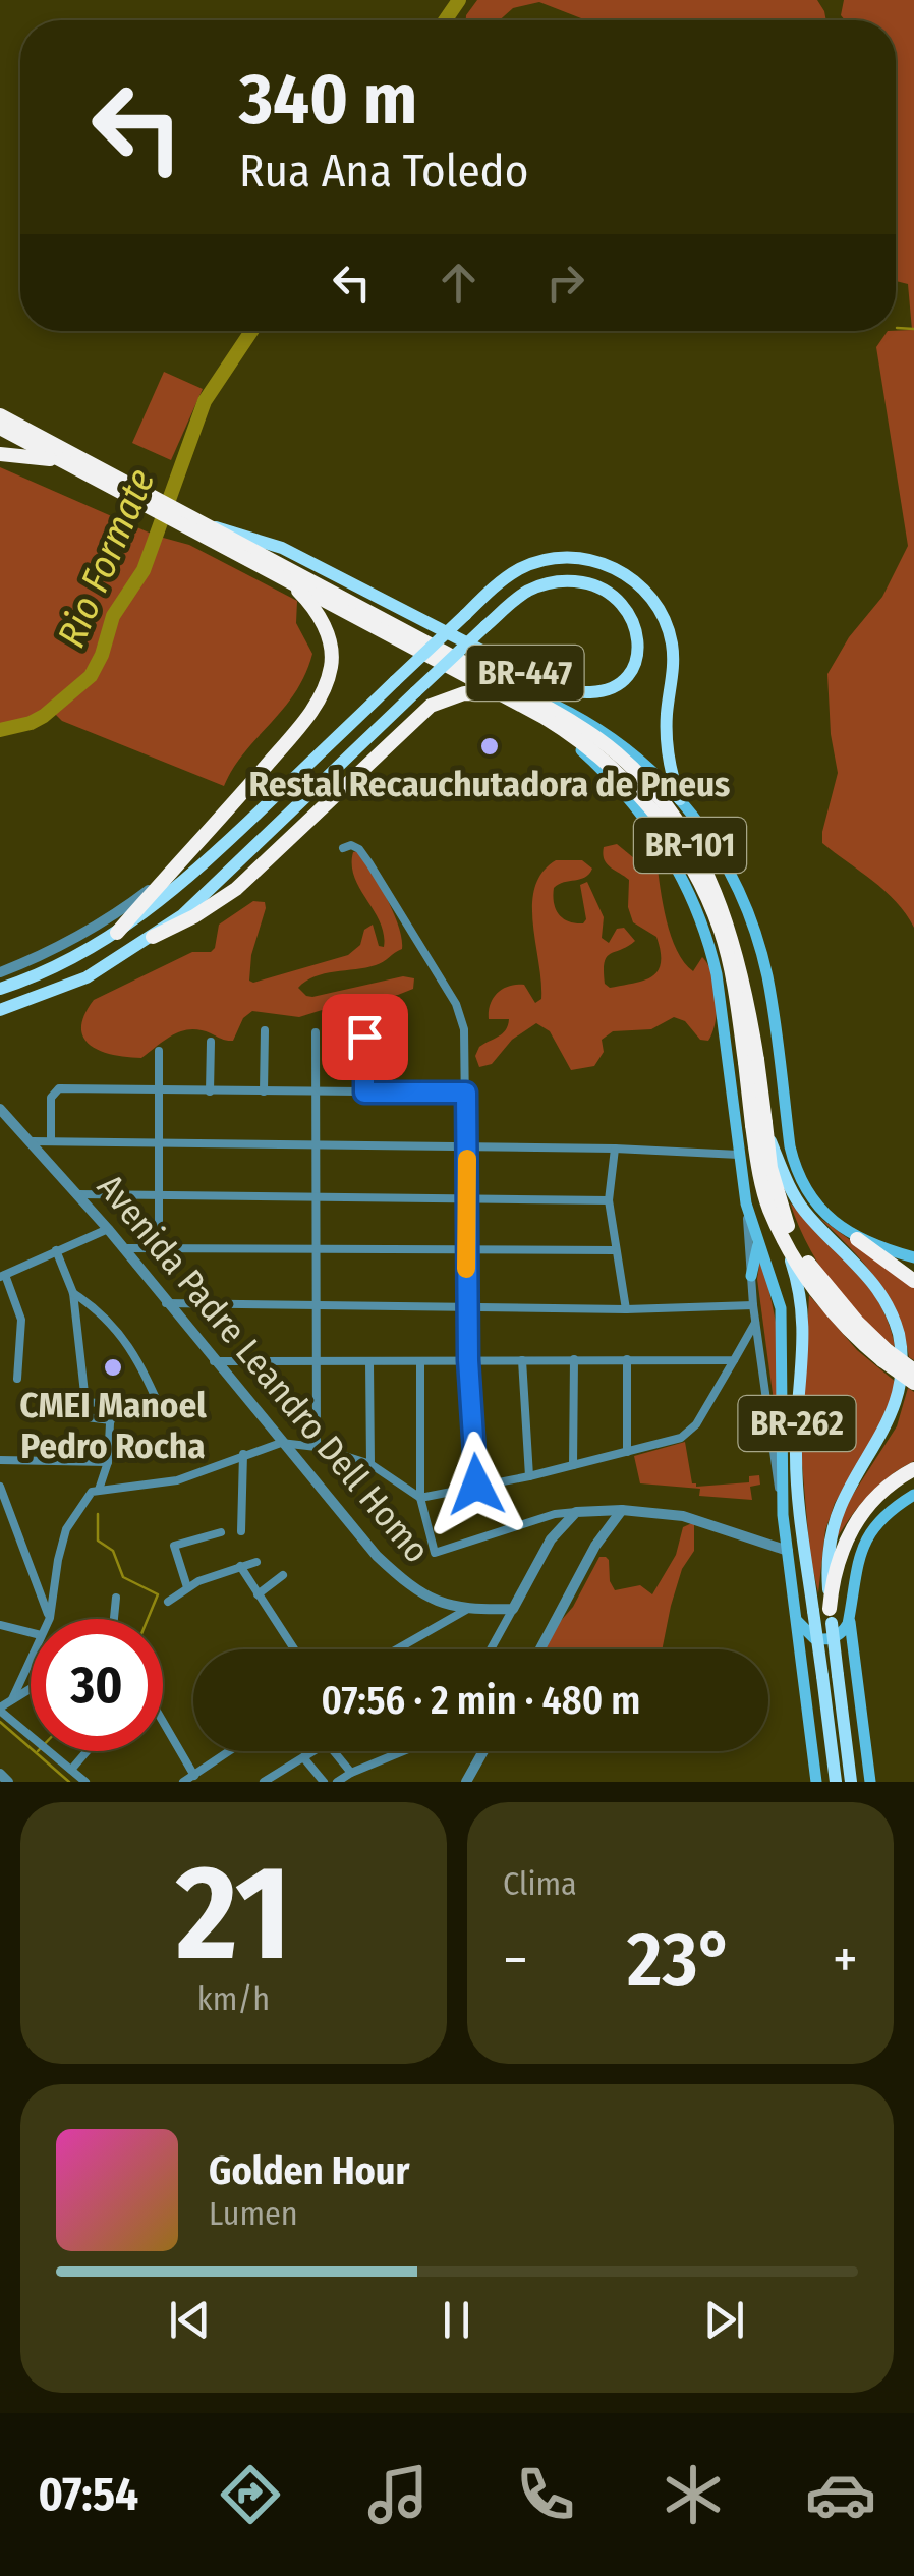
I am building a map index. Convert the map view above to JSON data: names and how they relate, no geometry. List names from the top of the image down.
{
  "streets": {
    "highway": ["BR-101"],
    "main road": ["BR-447", "BR-262"],
    "street": ["Avenida Padre Leandro Dell Homo"]
  },
  "crossings": [
    ["BR-447", "BR-101"],
    ["BR-101", "BR-262"]
  ],
  "water": ["Rio Formate"],
  "places": ["Restal Recauchutadora de Pneus", "CMEI Manoel Pedro Rocha"],
  "page": {
    "turn": ["340 m", "Rua Ana Toledo"],
    "limit": "30",
    "trip": "07:56 · 2 min · 480 m",
    "tile": [
      ["21", "km/h"],
      "Clima"
    ],
    "heat": ["−", "23°", "+"],
    "song": ["Golden Hour", "Lumen"],
    "tabs": "07:54"
  }
}
